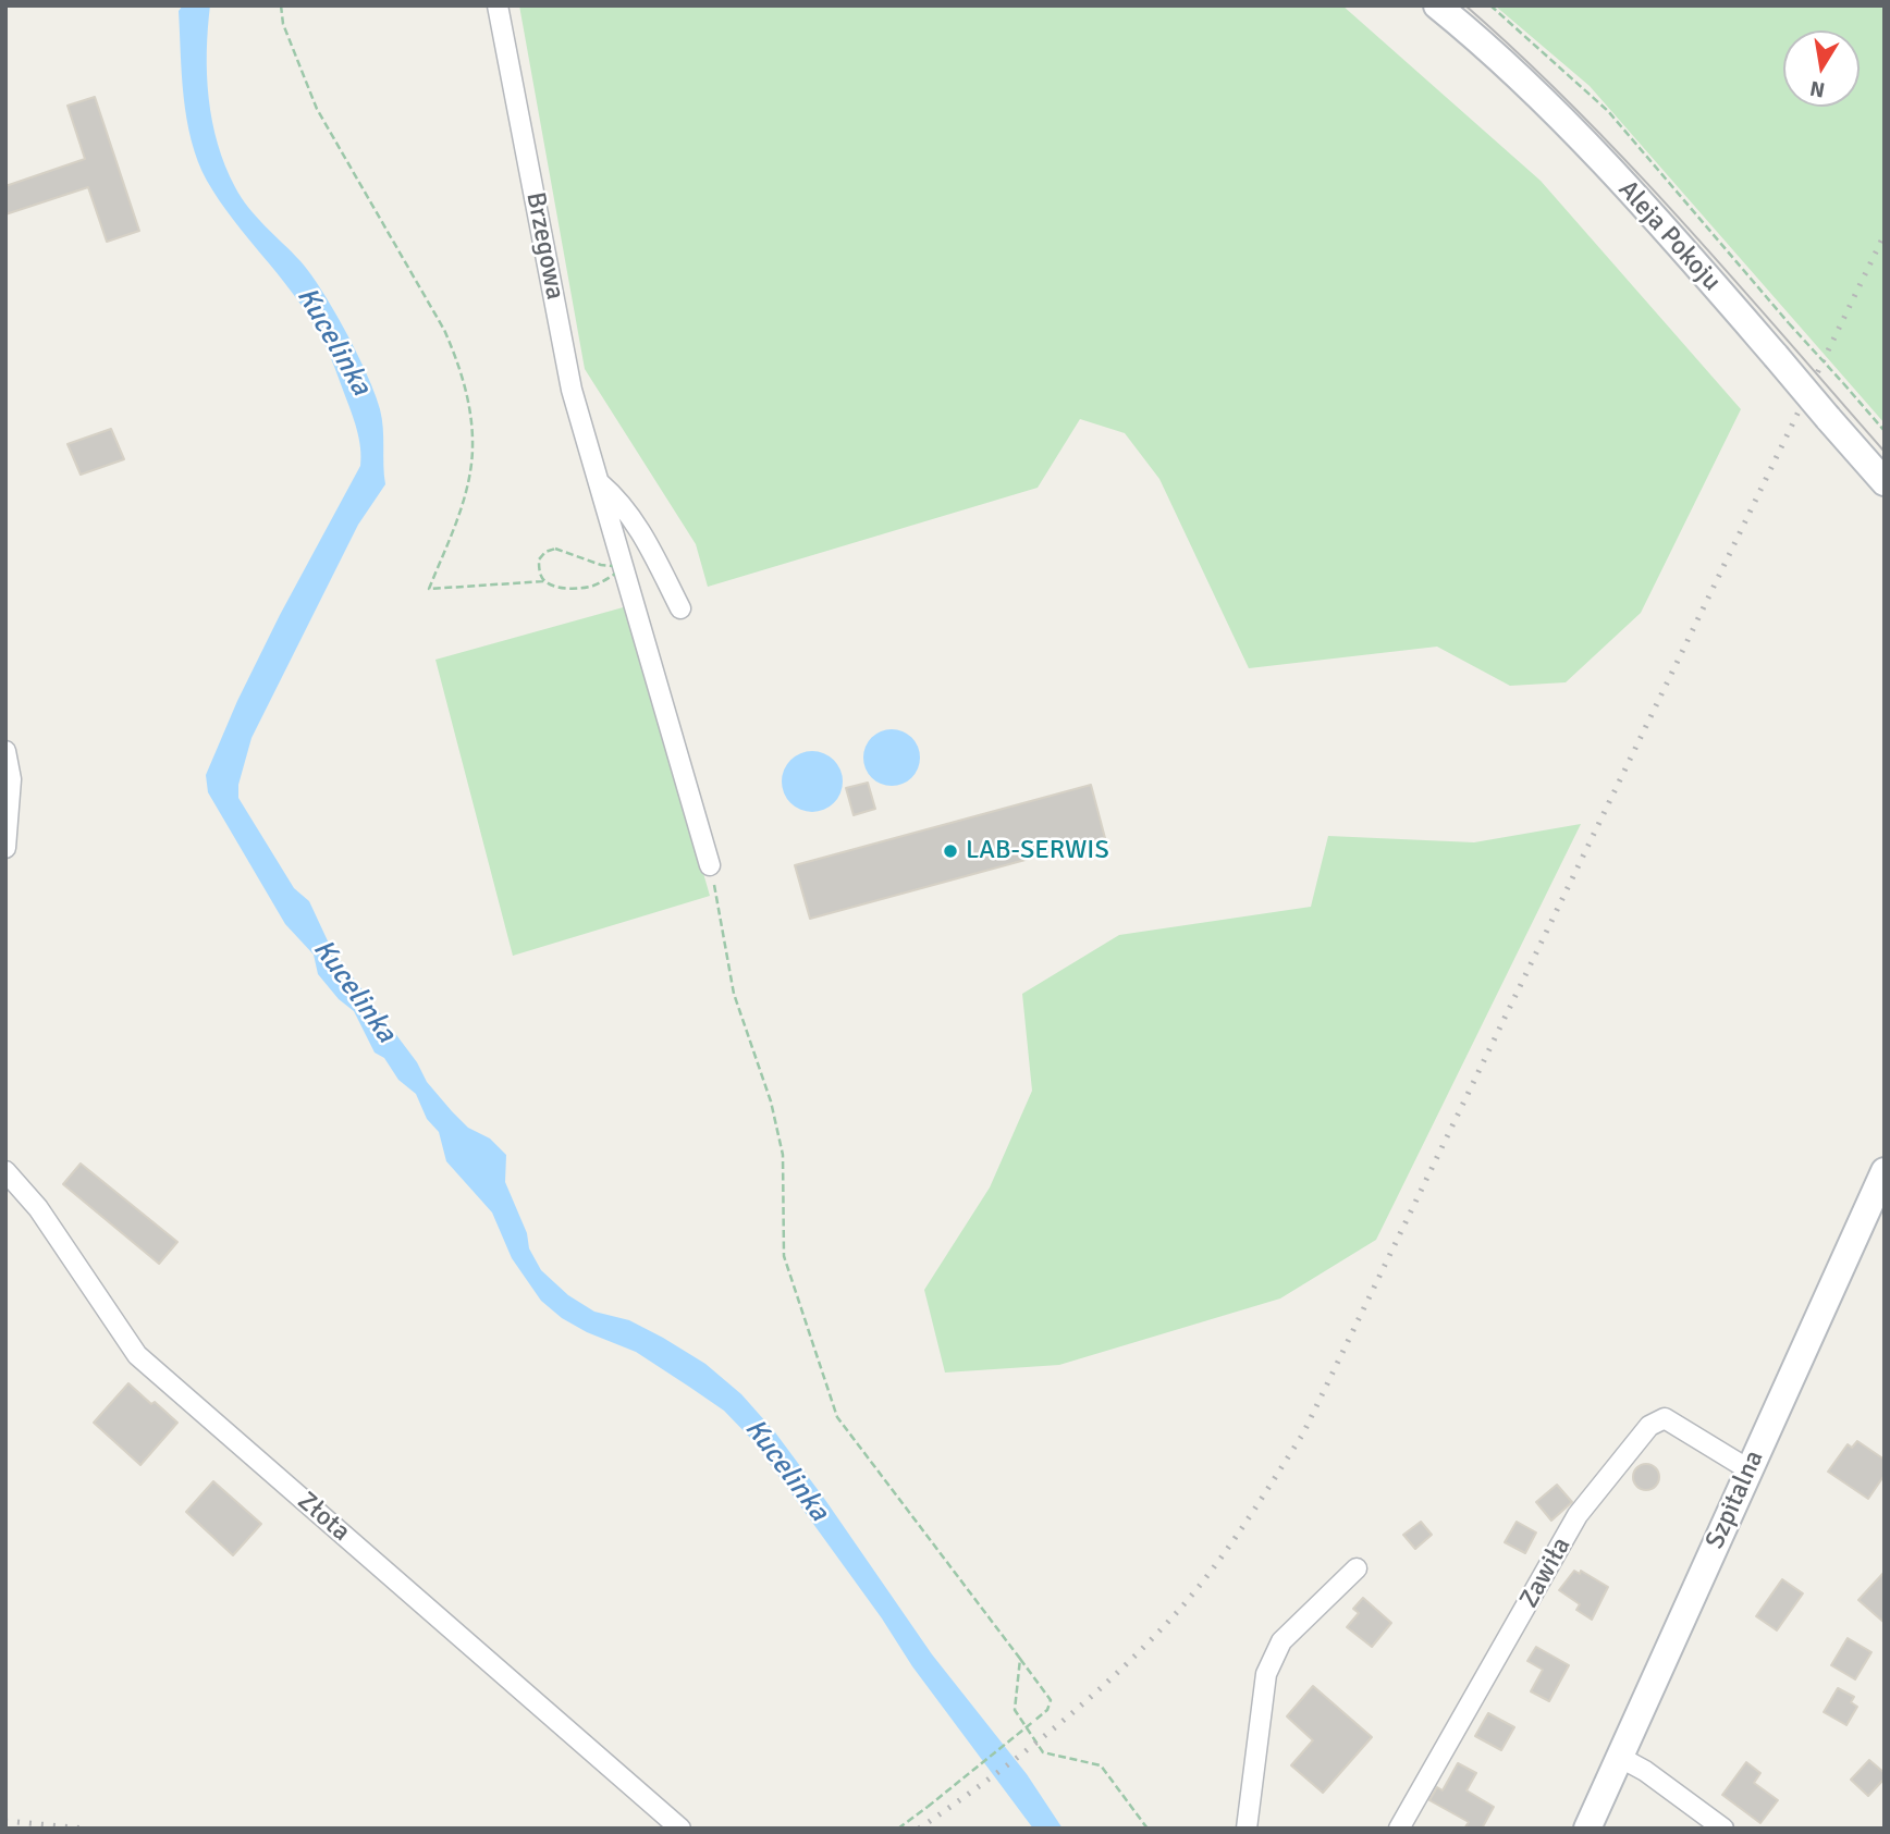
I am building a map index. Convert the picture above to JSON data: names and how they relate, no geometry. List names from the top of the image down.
{
  "streets": {
    "street": [
      "Aleja Pokoju",
      "Brzegowa",
      "Szpitalna",
      "Złota",
      "Zawiła"
    ]
  },
  "crossings": [
    ["Szpitalna", "Zawiła"]
  ],
  "water": ["Kucelinka"],
  "places": ["LAB-SERWIS"],
  "north": "bottom"
}
